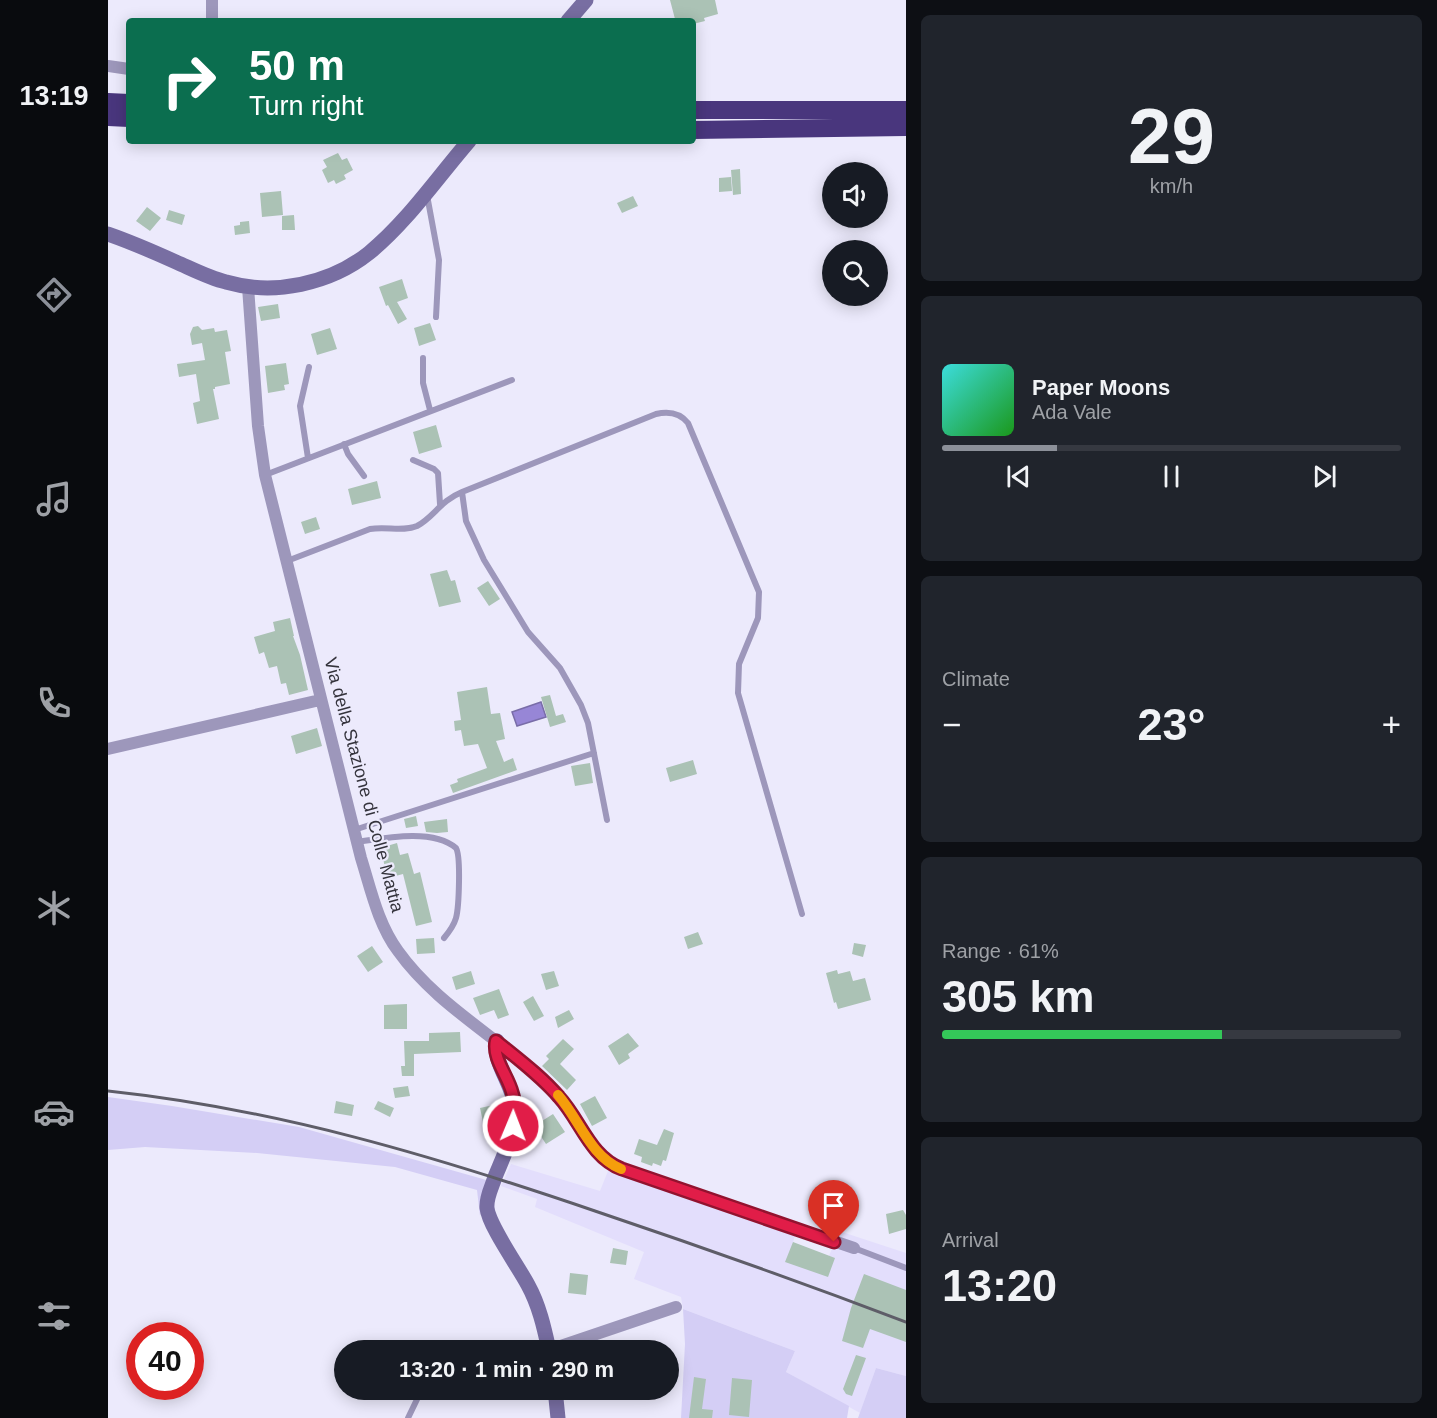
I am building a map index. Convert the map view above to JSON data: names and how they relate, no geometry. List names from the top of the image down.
{
  "streets": {
    "street": ["Via della Stazione di Colle Mattia"]
  },
  "page": {
    "tabs": "13:19",
    "tile": [
      ["29", "km/h"],
      "Climate",
      ["Range · 61%", "305 km"],
      ["Arrival", "13:20"]
    ],
    "turn": ["50 m", "Turn right"],
    "song": ["Paper Moons", "Ada Vale"],
    "heat": ["−", "23°", "+"],
    "limit": "40",
    "trip": "13:20 · 1 min · 290 m"
  }
}
